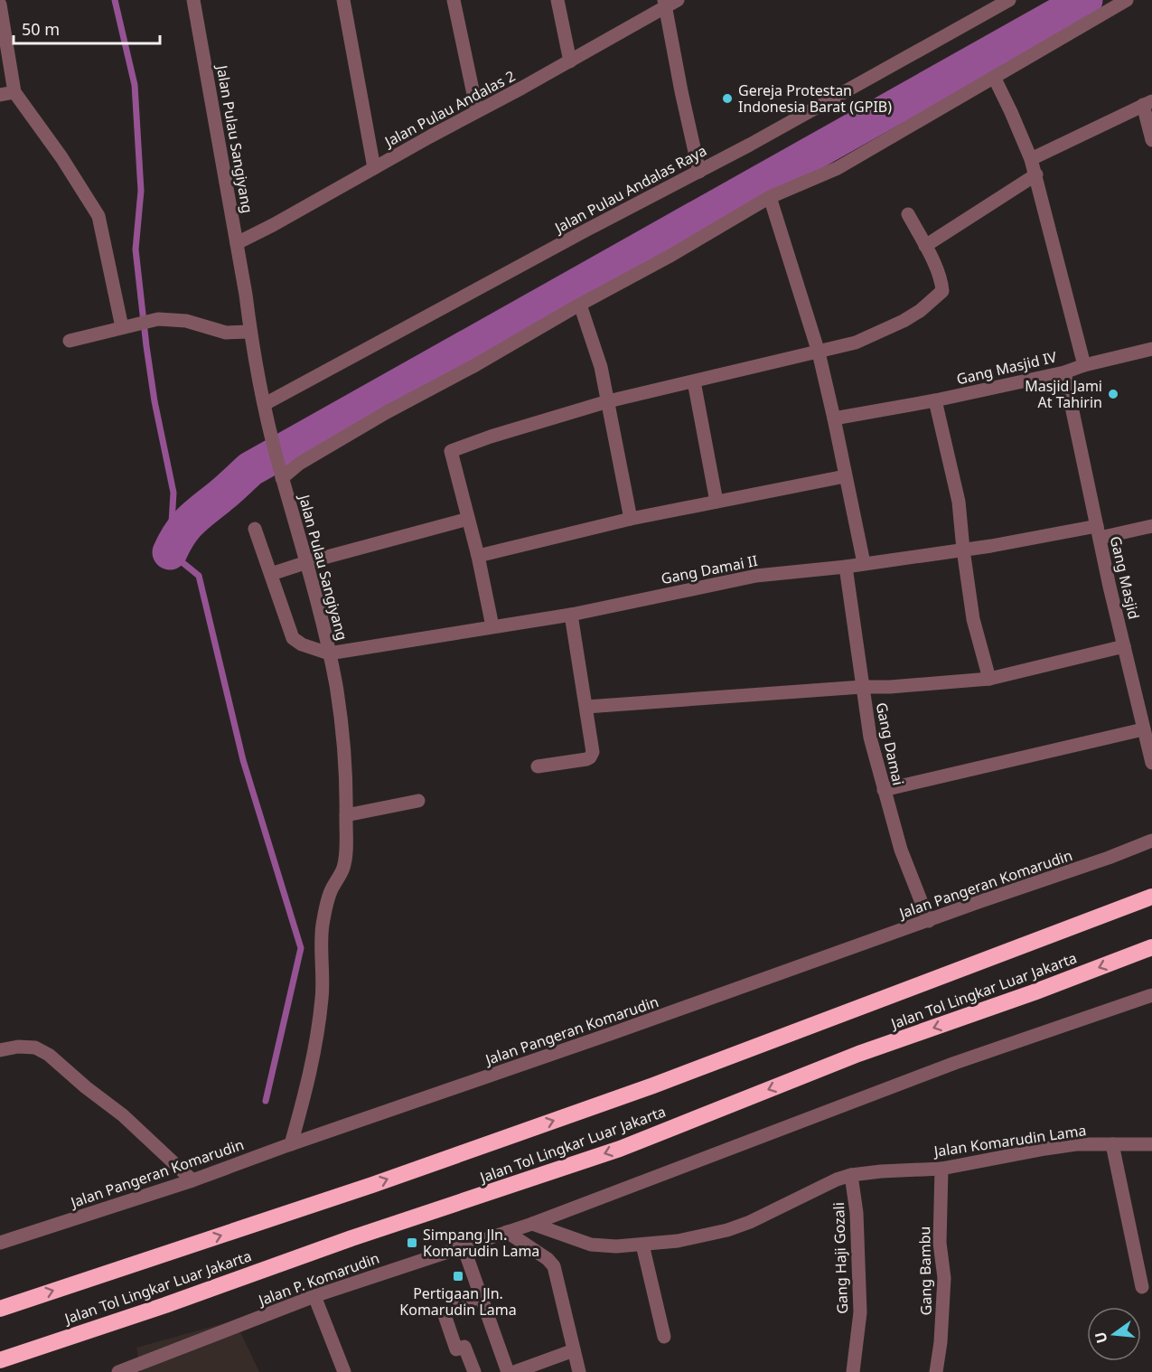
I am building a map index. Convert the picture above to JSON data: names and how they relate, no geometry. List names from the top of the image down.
{
  "streets": {
    "highway": ["Jalan Tol Lingkar Luar Jakarta"],
    "street": [
      "Jalan Pulau Andalas 2",
      "Jalan Pulau Sangiyang",
      "Jalan Pulau Andalas Raya",
      "Gang Masjid IV",
      "Gang Damai II",
      "Gang Masjid",
      "Gang Damai",
      "Jalan Pangeran Komarudin",
      "Jalan Komarudin Lama",
      "Gang Haji Gozali",
      "Gang Bambu",
      "Jalan P. Komarudin"
    ]
  },
  "crossings": [
    ["Jalan Pulau Andalas 2", "Jalan Pulau Sangiyang"],
    ["Jalan Pulau Sangiyang", "Jalan Pulau Andalas Raya"],
    ["Jalan Pulau Sangiyang", "Gang Damai II"],
    ["Jalan Pulau Sangiyang", "Jalan Pangeran Komarudin"],
    ["Gang Masjid IV", "Gang Masjid"],
    ["Gang Damai II", "Gang Masjid"],
    ["Gang Damai II", "Gang Damai"],
    ["Gang Damai", "Jalan Pangeran Komarudin"],
    ["Jalan Komarudin Lama", "Gang Haji Gozali"],
    ["Jalan Komarudin Lama", "Gang Bambu"],
    ["Jalan Komarudin Lama", "Jalan P. Komarudin"]
  ],
  "places": {
    "other": ["Gereja Protestan Indonesia Barat (GPIB)", "Masjid Jami At Tahirin"],
    "transit": ["Simpang Jln. Komarudin Lama", "Pertigaan Jln. Komarudin Lama"]
  },
  "scale_bar": "50 m",
  "north": "left"
}
